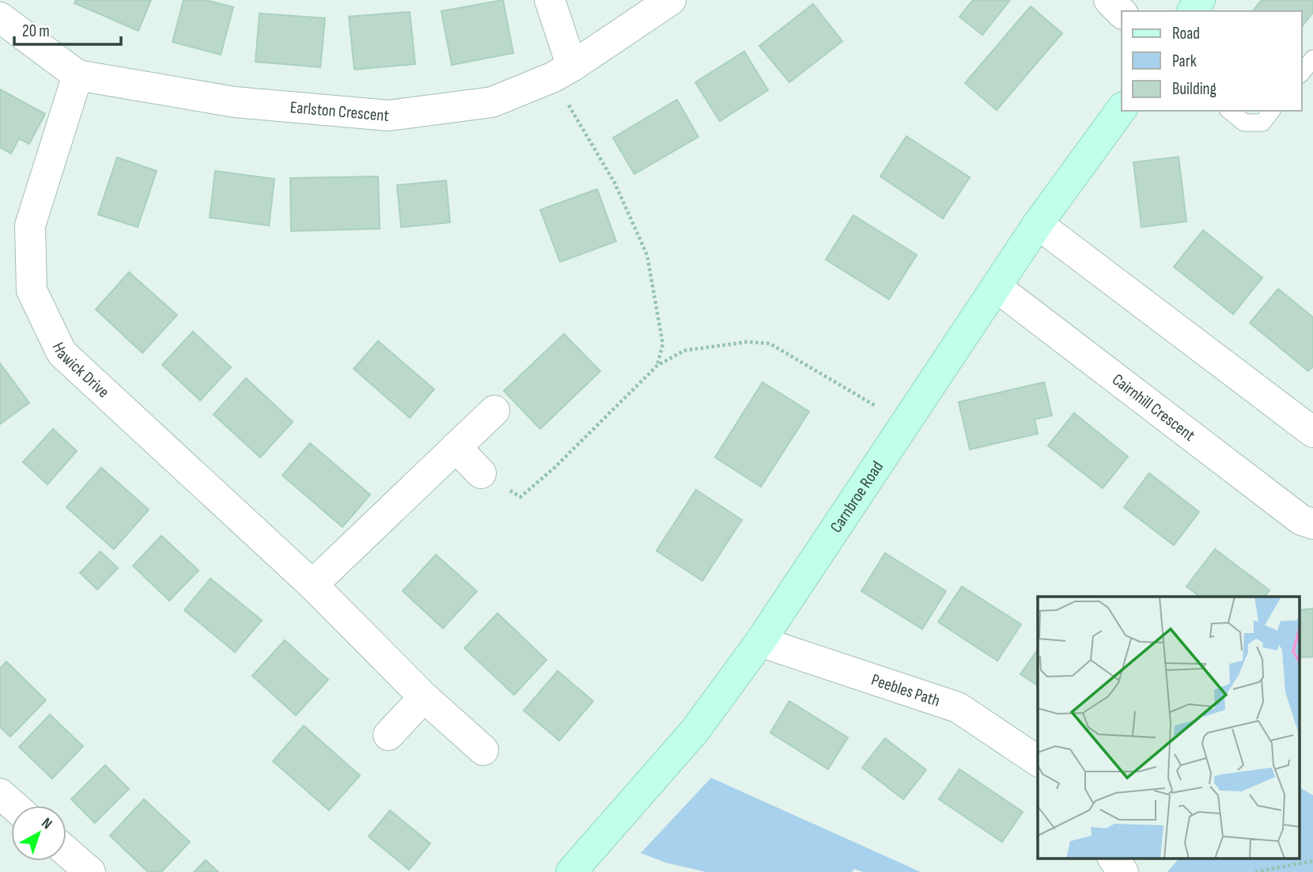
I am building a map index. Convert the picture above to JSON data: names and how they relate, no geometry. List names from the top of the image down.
{
  "streets": {
    "street": [
      "Earlston Crescent",
      "Hawick Drive",
      "Cairnhill Crescent",
      "Carnbroe Road",
      "Peebles Path"
    ]
  },
  "crossings": [
    ["Earlston Crescent", "Hawick Drive"],
    ["Cairnhill Crescent", "Carnbroe Road"],
    ["Carnbroe Road", "Peebles Path"]
  ],
  "legend": ["Road", "Park", "Building"],
  "scale_bar": "20 m",
  "north": "top right"
}
